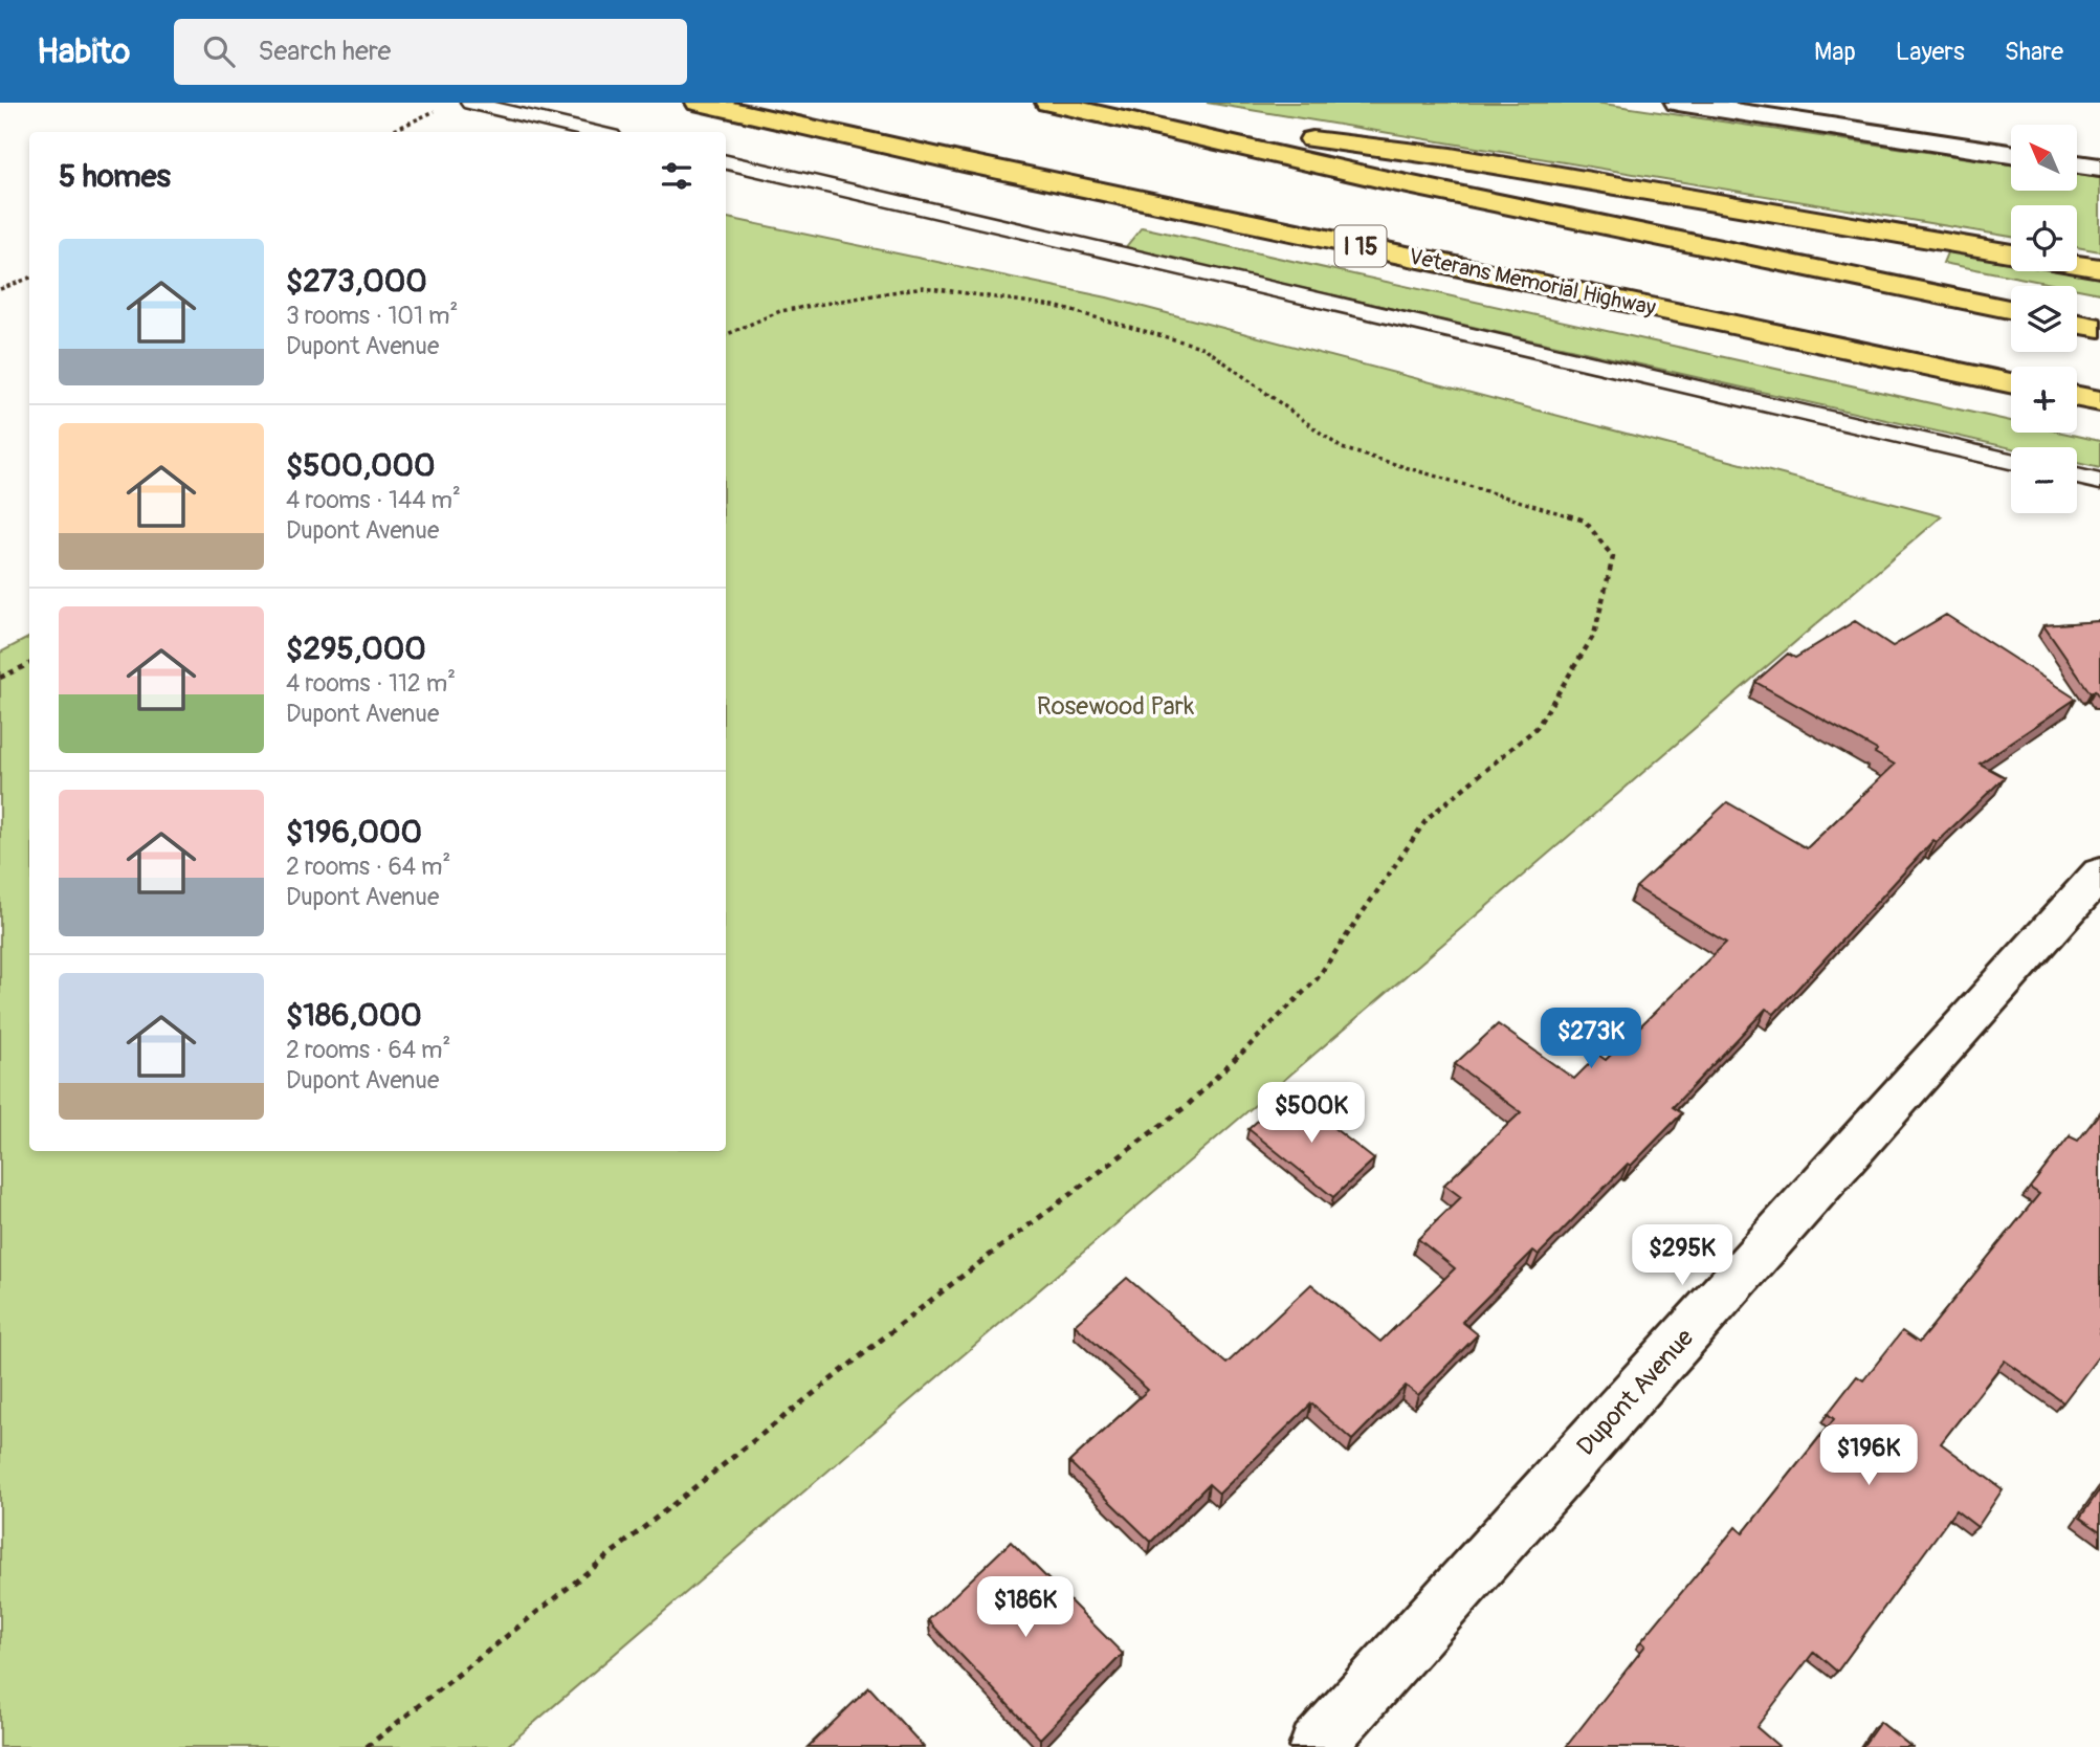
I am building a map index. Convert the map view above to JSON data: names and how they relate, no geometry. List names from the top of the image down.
{
  "streets": {
    "highway": ["I 15", "Veterans Memorial Highway"],
    "street": ["Dupont Avenue"]
  },
  "parks": ["Rosewood Park"],
  "north": "top left",
  "page": {
    "header": "Habito",
    "search": "Search here",
    "nav": ["Map", "Layers", "Share"],
    "map_buttons": ["+", "−"],
    "heading": "5 homes",
    "list": [
      {
        "name": "$273,000",
        "note": "3 rooms · 101 m² · Dupont Avenue"
      },
      {
        "name": "$500,000",
        "note": "4 rooms · 144 m² · Dupont Avenue"
      },
      {
        "name": "$295,000",
        "note": "4 rooms · 112 m² · Dupont Avenue"
      },
      {
        "name": "$196,000",
        "note": "2 rooms · 64 m² · Dupont Avenue"
      },
      {
        "name": "$186,000",
        "note": "2 rooms · 64 m² · Dupont Avenue"
      }
    ],
    "price": [
      "$273K",
      "$500K",
      "$295K",
      "$196K",
      "$186K"
    ]
  }
}
